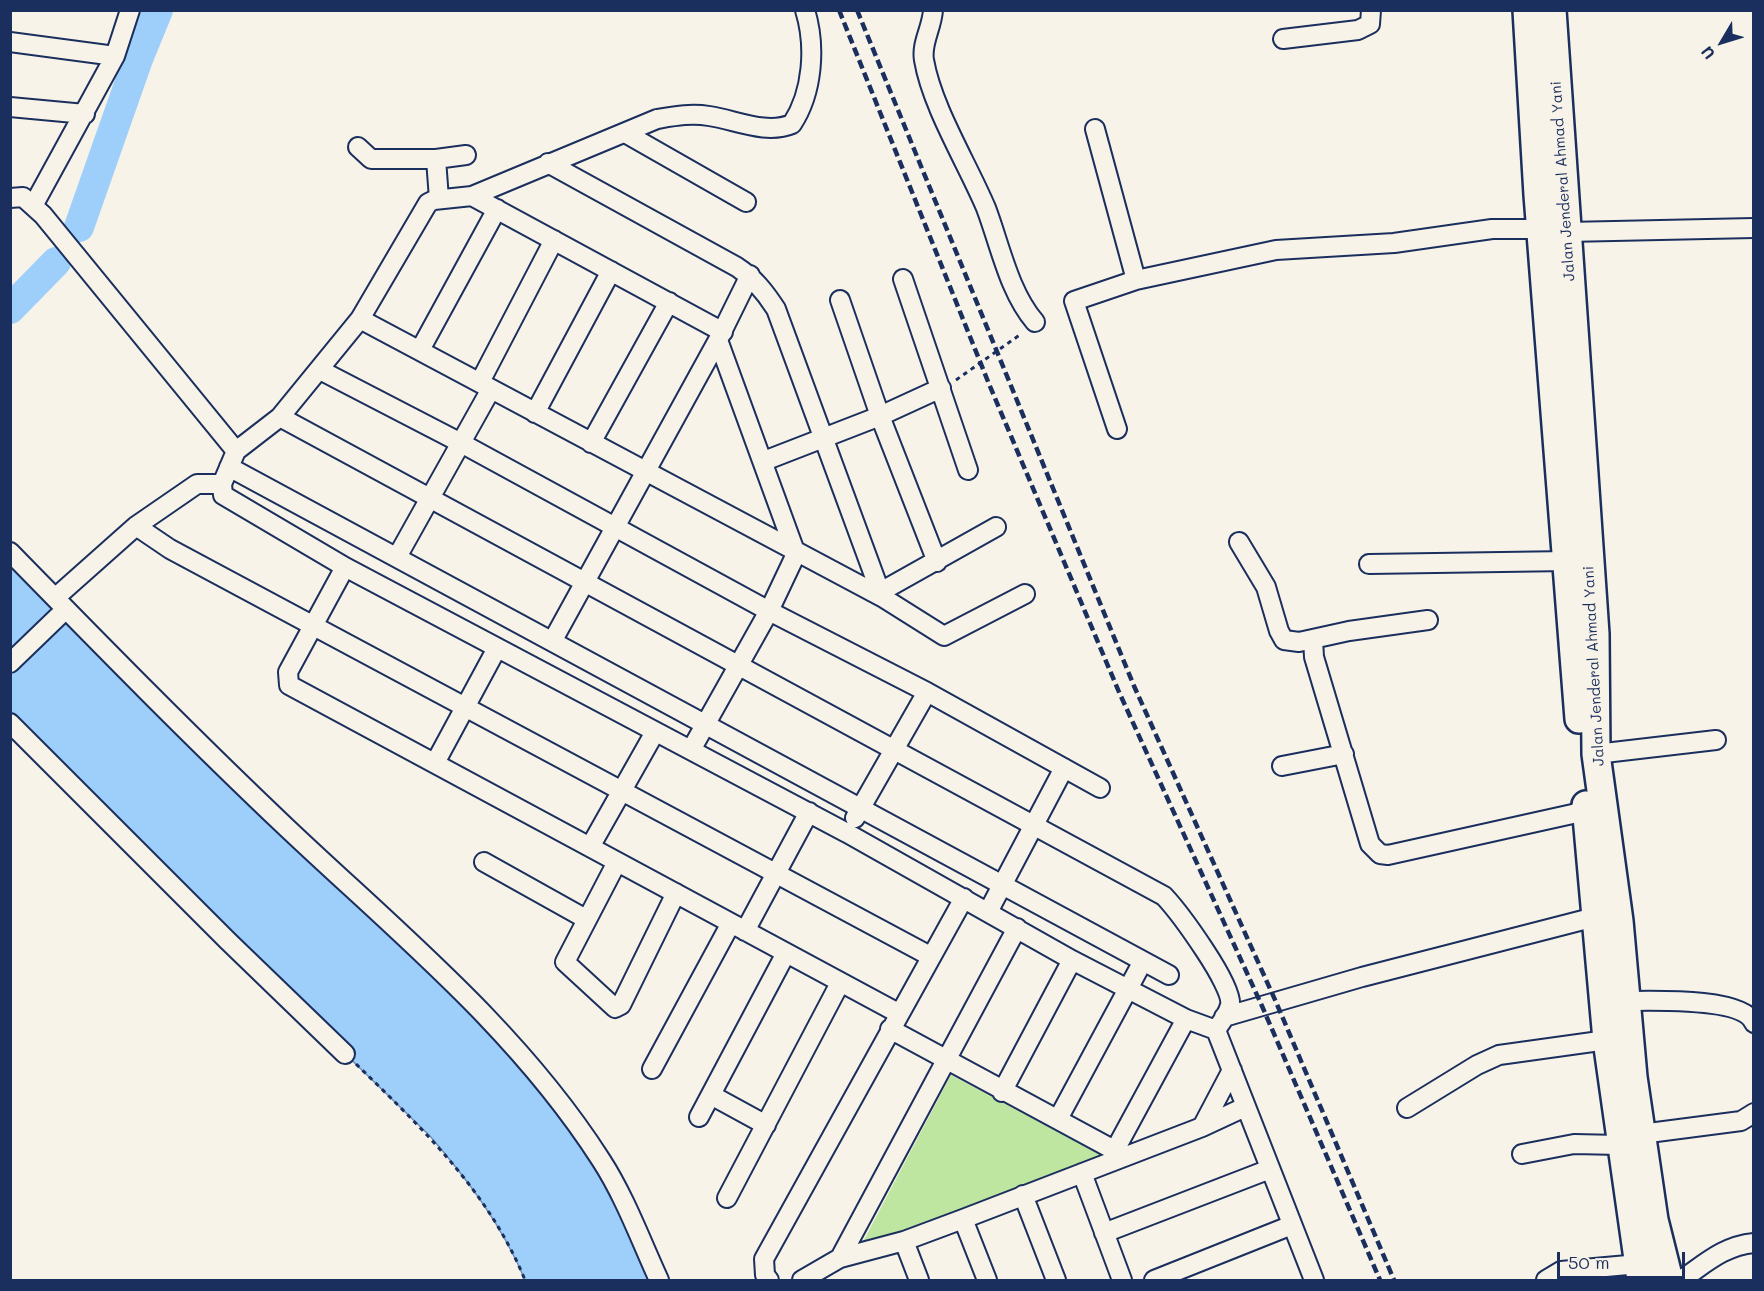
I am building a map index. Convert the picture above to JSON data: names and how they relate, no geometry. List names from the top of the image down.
{
  "streets": {
    "highway": ["Jalan Jenderal Ahmad Yani"]
  },
  "scale_bar": "50 m",
  "north": "bottom left"
}
